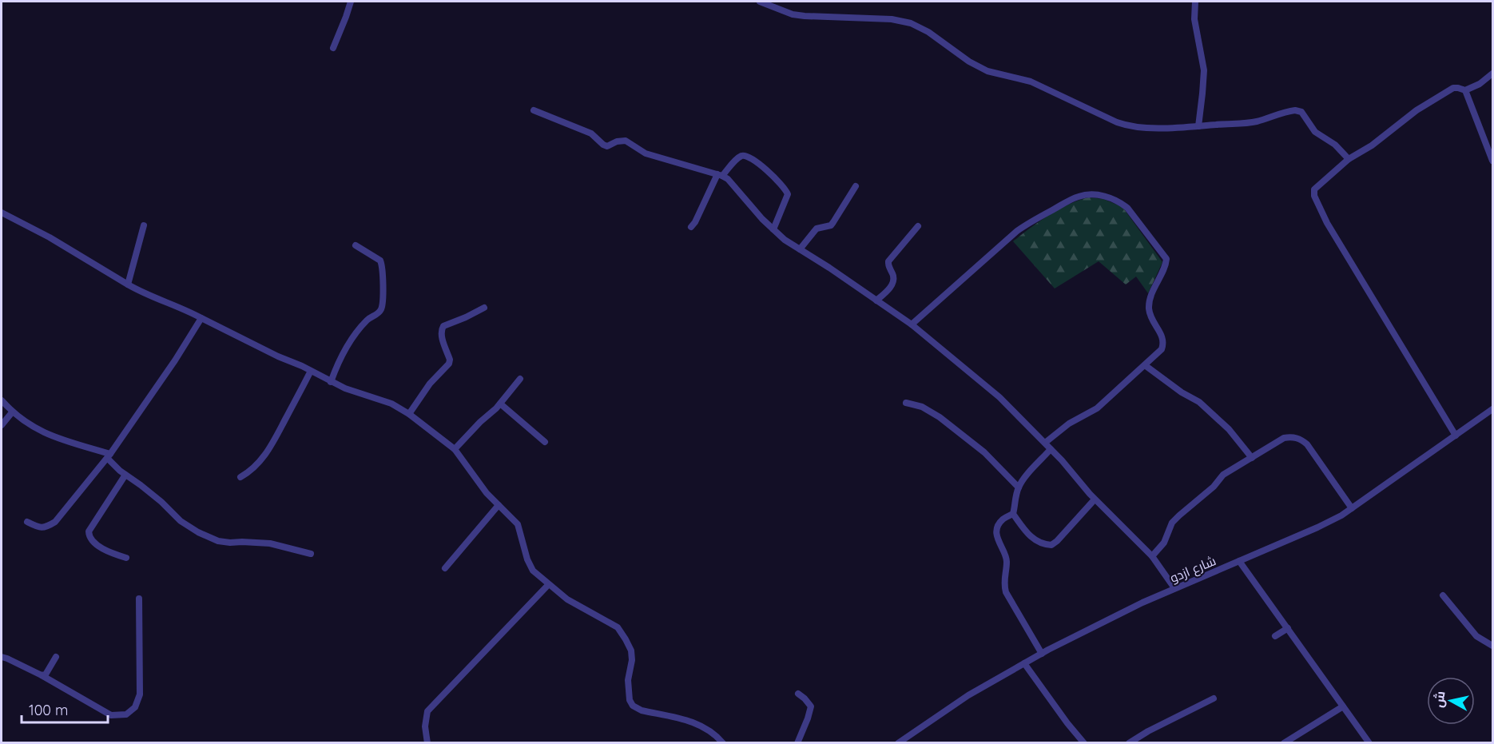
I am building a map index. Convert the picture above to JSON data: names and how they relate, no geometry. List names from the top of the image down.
{
  "streets": {
    "street": ["شارع ازدو"]
  },
  "scale_bar": "100 m",
  "north": "left"
}
